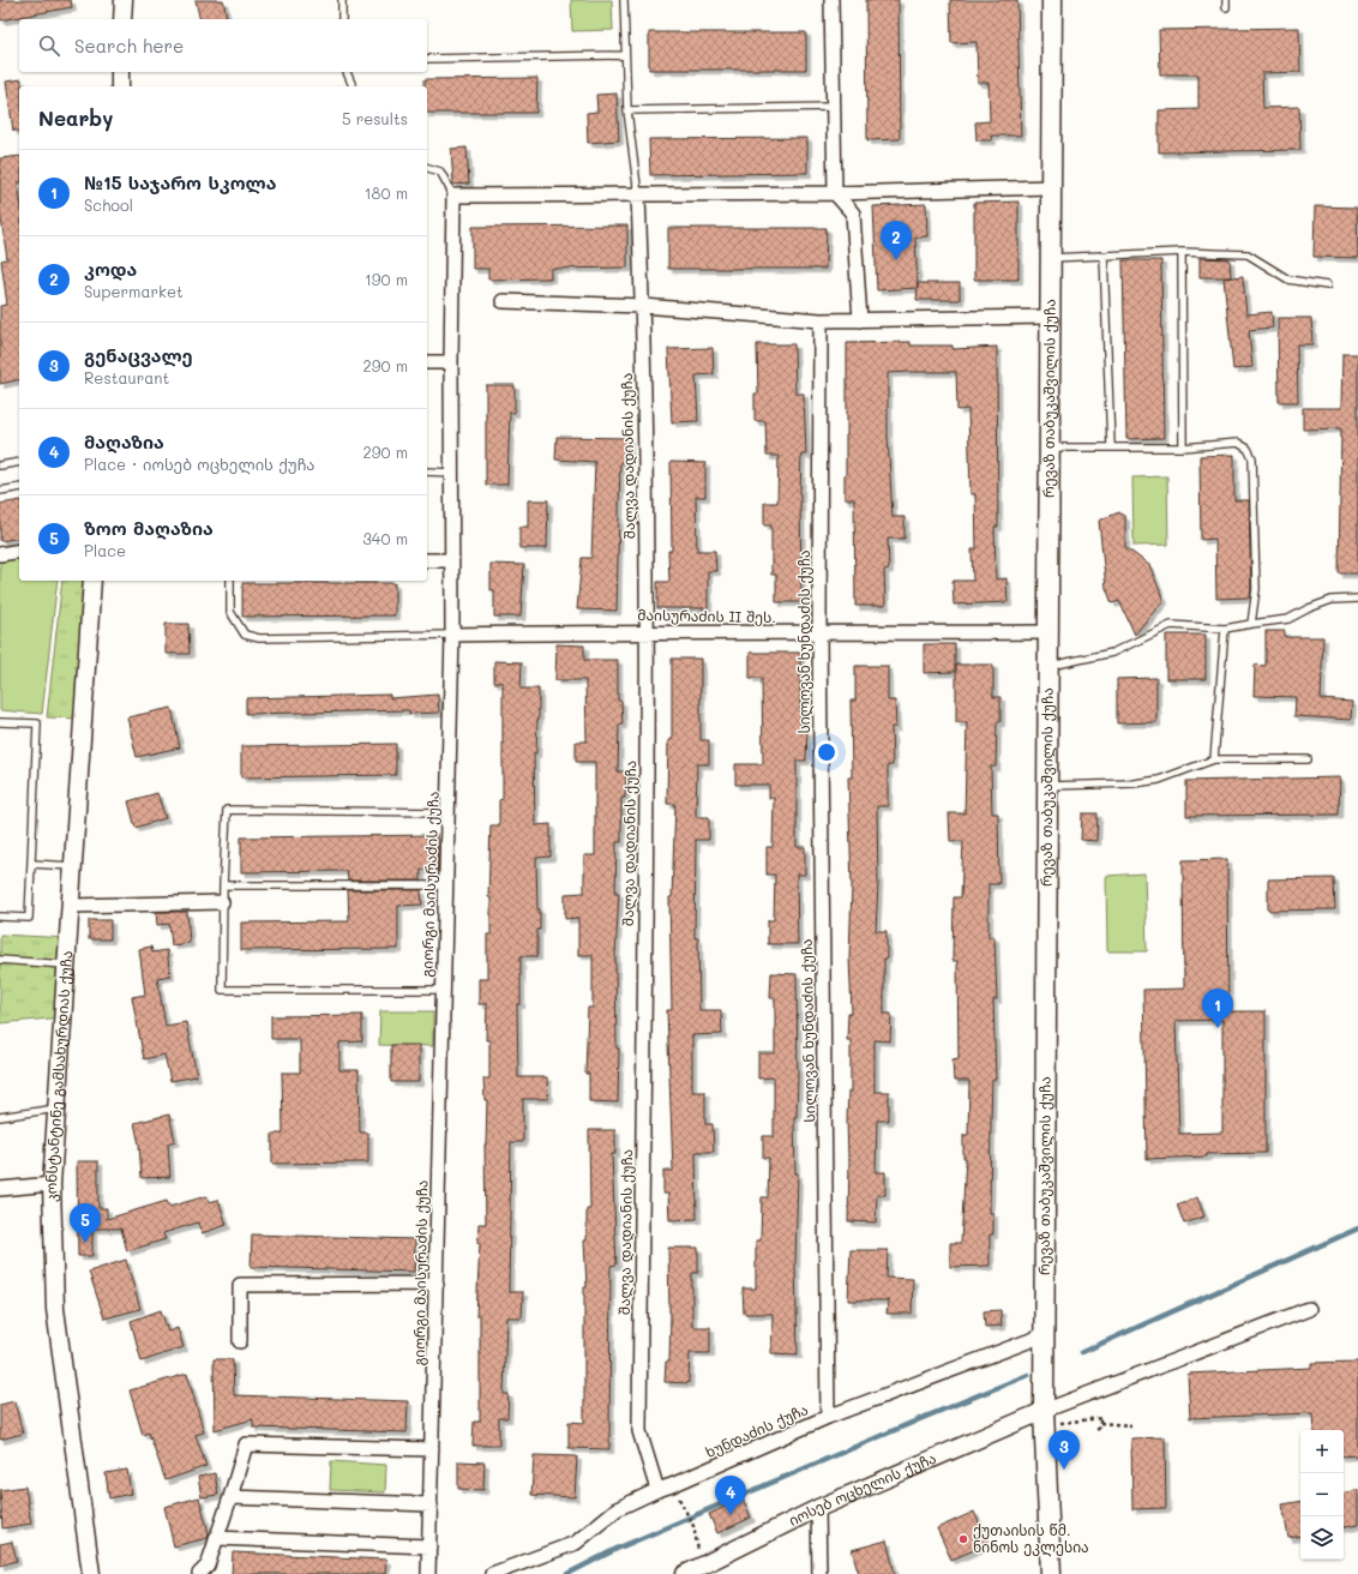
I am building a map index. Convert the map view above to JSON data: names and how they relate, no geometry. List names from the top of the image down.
{
  "streets": {
    "main road": ["რევაზ თაბუკაშვილის ქუჩა"],
    "street": [
      "შალვა დადიანის ქუჩა",
      "მაისურაძის II შეს.",
      "სილოვან ხუნდაძის ქუჩა",
      "გიორგი მაისურაძის ქუჩა",
      "კონსტანტინე გამსახურდიას ქუჩა",
      "ხუნდაძის ქუჩა",
      "იოსებ ოცხელის ქუჩა"
    ]
  },
  "crossings": [
    ["რევაზ თაბუკაშვილის ქუჩა", "მაისურაძის II შეს."],
    ["რევაზ თაბუკაშვილის ქუჩა", "ხუნდაძის ქუჩა"],
    ["რევაზ თაბუკაშვილის ქუჩა", "იოსებ ოცხელის ქუჩა"],
    ["შალვა დადიანის ქუჩა", "მაისურაძის II შეს."],
    ["შალვა დადიანის ქუჩა", "ხუნდაძის ქუჩა"],
    ["მაისურაძის II შეს.", "სილოვან ხუნდაძის ქუჩა"],
    ["მაისურაძის II შეს.", "გიორგი მაისურაძის ქუჩა"],
    ["სილოვან ხუნდაძის ქუჩა", "ხუნდაძის ქუჩა"]
  ],
  "places": ["ქუთაისის წმ. ნინოს ეკლესია"],
  "page": {
    "search": "Search here",
    "heading": ["Nearby", "5 results"],
    "list": [
      {
        "mark": "1",
        "name": "№15 საჯარო სკოლა",
        "note": "School",
        "value": "180 m"
      },
      {
        "mark": "2",
        "name": "კოდა",
        "note": "Supermarket",
        "value": "190 m"
      },
      {
        "mark": "3",
        "name": "გენაცვალე",
        "note": "Restaurant",
        "value": "290 m"
      },
      {
        "mark": "4",
        "name": "მაღაზია",
        "note": "Place · იოსებ ოცხელის ქუჩა",
        "value": "290 m"
      },
      {
        "mark": "5",
        "name": "ზოო მაღაზია",
        "note": "Place",
        "value": "340 m"
      }
    ],
    "pins": [
      "2",
      "1",
      "5",
      "3",
      "4"
    ],
    "map_buttons": ["+", "−"]
  }
}
